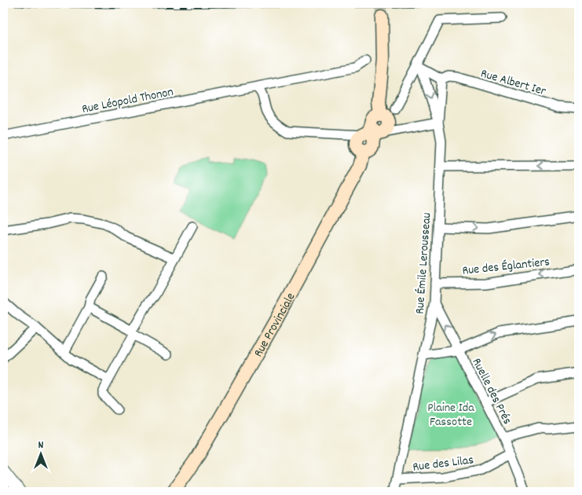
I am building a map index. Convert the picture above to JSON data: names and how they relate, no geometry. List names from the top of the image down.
{
  "streets": {
    "main road": ["Rue Provinciale"],
    "street": [
      "Rue Albert Ier",
      "Rue Léopold Thonon",
      "Rue Émile Lerousseau",
      "Rue des Églantiers",
      "Ruelle des Prés",
      "Rue des Lilas"
    ]
  },
  "crossings": [
    ["Rue Albert Ier", "Rue Émile Lerousseau"],
    ["Rue Émile Lerousseau", "Rue des Églantiers"],
    ["Rue Émile Lerousseau", "Ruelle des Prés"],
    ["Rue Émile Lerousseau", "Rue des Lilas"],
    ["Ruelle des Prés", "Rue des Lilas"]
  ],
  "parks": ["Plaine Ida Fassotte"],
  "north": "top"
}
